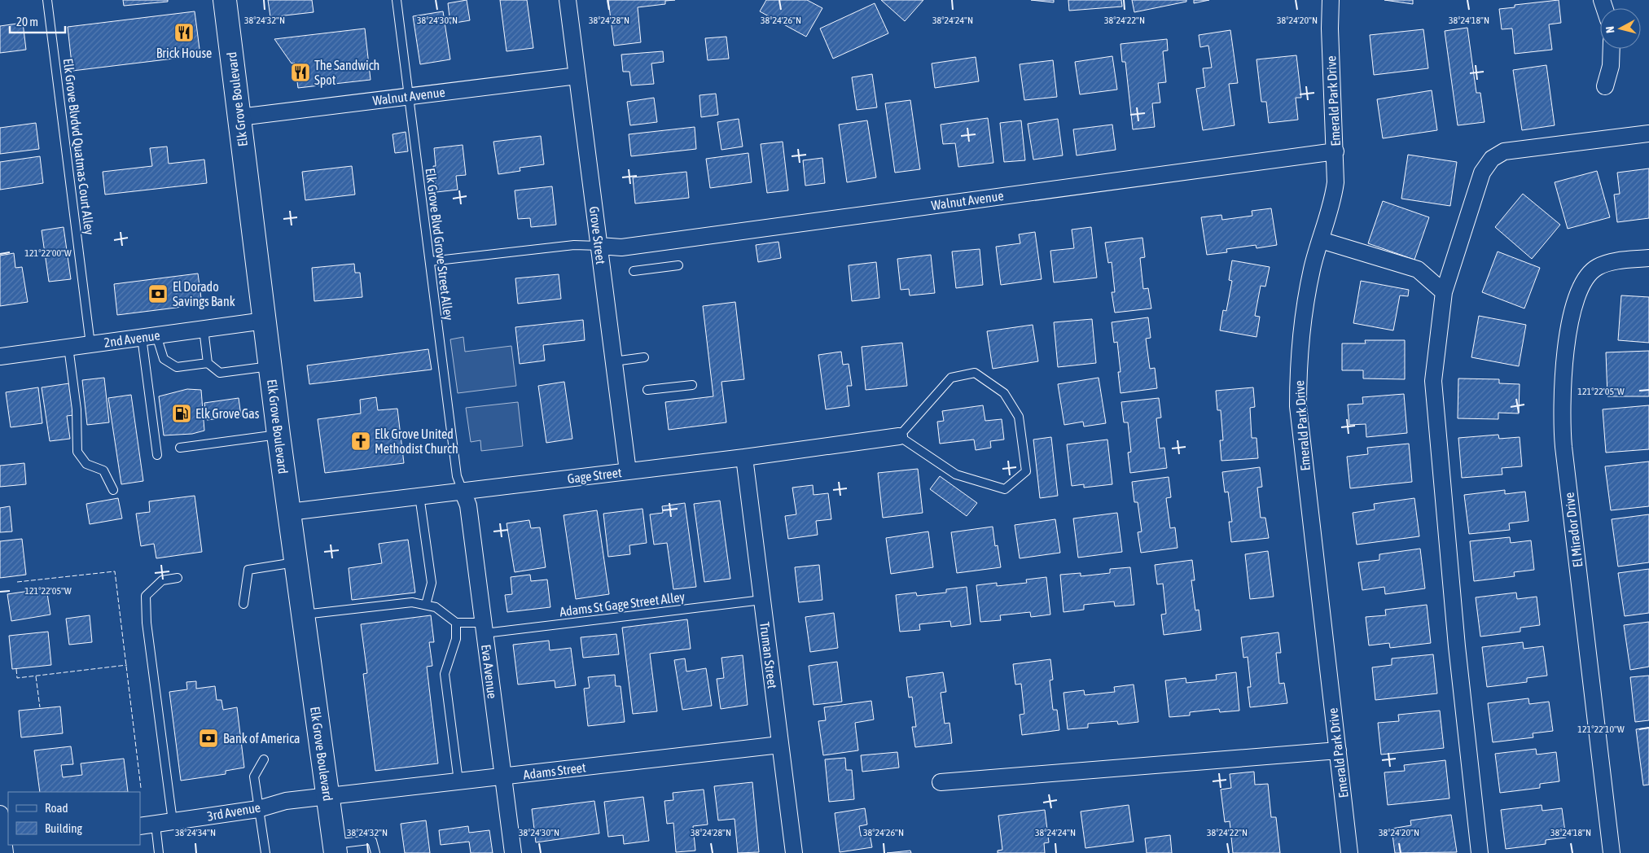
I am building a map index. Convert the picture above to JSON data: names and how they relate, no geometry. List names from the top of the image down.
{
  "streets": {
    "main road": ["Elk Grove Boulevard"],
    "street": [
      "Walnut Avenue",
      "Emerald Park Drive",
      "Grove Street",
      "2nd Avenue",
      "Gage Street",
      "El Mirador Drive",
      "Truman Street",
      "Eva Avenue",
      "Adams Street",
      "3rd Avenue"
    ],
    "lane": ["Elk Grove Blvdvd Quatmas Court Alley", "Elk Grove Blvd Grove Street Alley", "Adams St Gage Street Alley"]
  },
  "crossings": [
    ["Walnut Avenue", "Elk Grove Boulevard"],
    ["Walnut Avenue", "Emerald Park Drive"],
    ["Walnut Avenue", "Grove Street"],
    ["Walnut Avenue", "Elk Grove Blvd Grove Street Alley"],
    ["Elk Grove Boulevard", "2nd Avenue"],
    ["Elk Grove Boulevard", "Gage Street"],
    ["Elk Grove Boulevard", "Adams Street"],
    ["Elk Grove Boulevard", "3rd Avenue"],
    ["Elk Grove Blvdvd Quatmas Court Alley", "2nd Avenue"],
    ["Grove Street", "Gage Street"],
    ["Elk Grove Blvd Grove Street Alley", "Gage Street"],
    ["Elk Grove Blvd Grove Street Alley", "Eva Avenue"],
    ["Gage Street", "Truman Street"],
    ["Gage Street", "Eva Avenue"],
    ["Adams St Gage Street Alley", "Truman Street"],
    ["Adams St Gage Street Alley", "Eva Avenue"],
    ["Truman Street", "Adams Street"],
    ["Eva Avenue", "Adams Street"],
    ["Adams Street", "3rd Avenue"]
  ],
  "places": {
    "restaurant": ["Brick House", "The Sandwich Spot"],
    "bank": ["El Dorado Savings Bank", "Bank of America"],
    "fuel station": ["Elk Grove Gas"],
    "church": ["Elk Grove United Methodist Church"]
  },
  "legend": ["Road", "Building"],
  "scale_bar": "20 m",
  "north": "left",
  "coordinates": [
    "38°24'32\"N",
    "38°24'30\"N",
    "38°24'28\"N",
    "38°24'26\"N",
    "38°24'24\"N",
    "38°24'22\"N",
    "38°24'20\"N",
    "38°24'18\"N",
    "121°22'00\"W",
    "121°22'05\"W",
    "121°22'10\"W",
    "38°24'34\"N"
  ]
}
